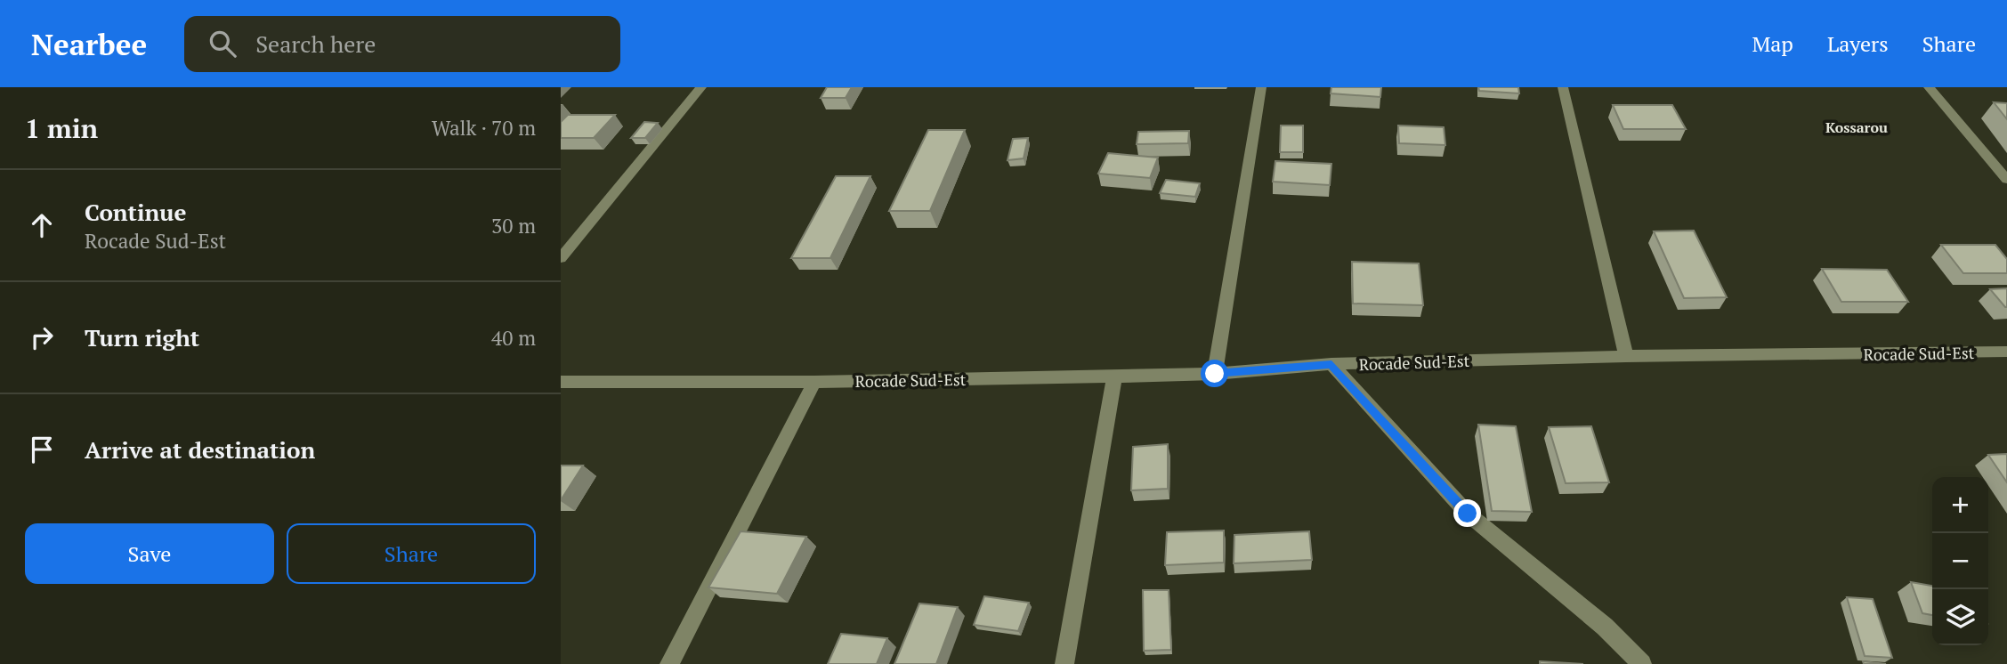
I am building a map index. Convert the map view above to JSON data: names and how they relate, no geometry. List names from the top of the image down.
{
  "streets": {
    "street": ["Rocade Sud-Est"]
  },
  "districts": ["Kossarou"],
  "page": {
    "header": "Nearbee",
    "search": "Search here",
    "nav": ["Map", "Layers", "Share"],
    "heading": ["1 min", "Walk · 70 m"],
    "list": [
      ["Continue", "Rocade Sud-Est", "30 m"],
      ["Turn right", "40 m"],
      "Arrive at destination"
    ],
    "map_buttons": ["+", "−"],
    "buttons": ["Save", "Share"]
  }
}
